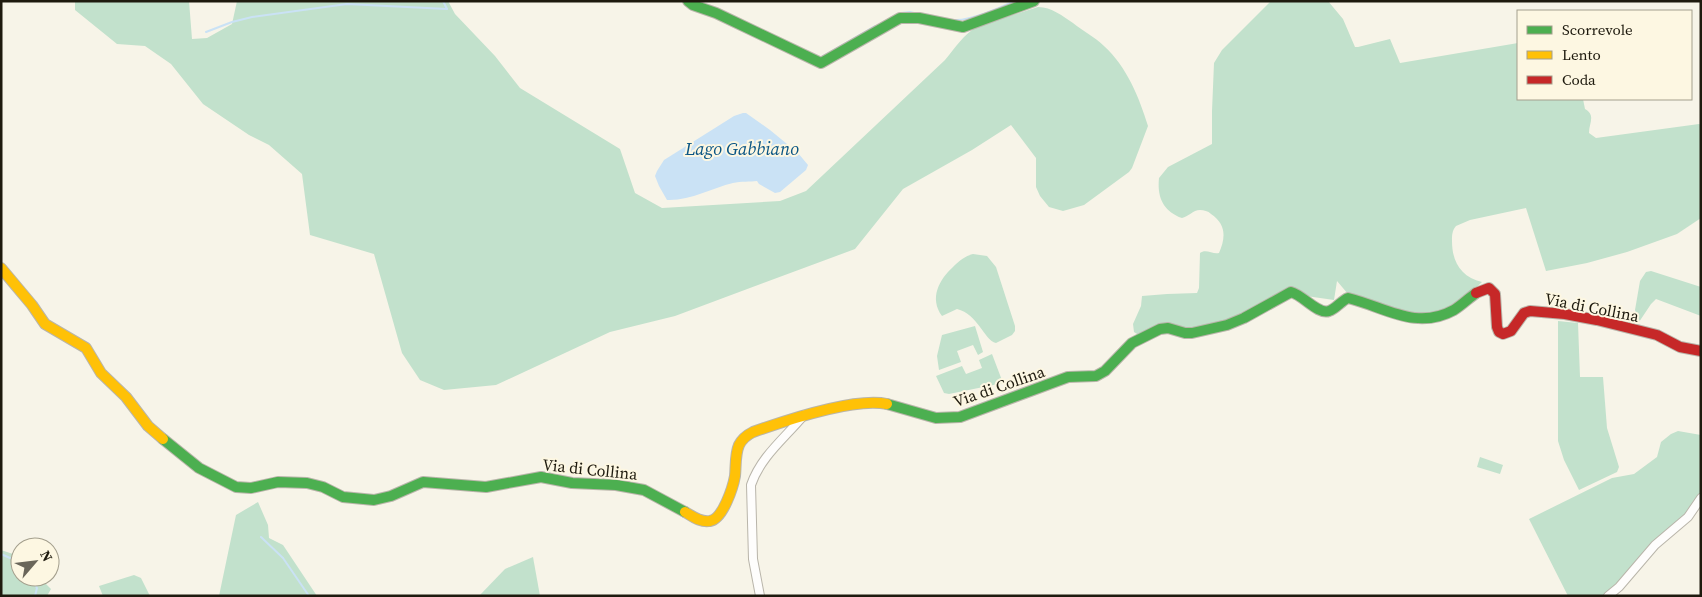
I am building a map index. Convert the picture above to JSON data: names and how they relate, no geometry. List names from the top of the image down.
{
  "streets": {
    "street": ["Via di Collina"]
  },
  "water": ["Lago Gabbiano"],
  "legend": ["Scorrevole", "Lento", "Coda"],
  "north": "top right"
}
